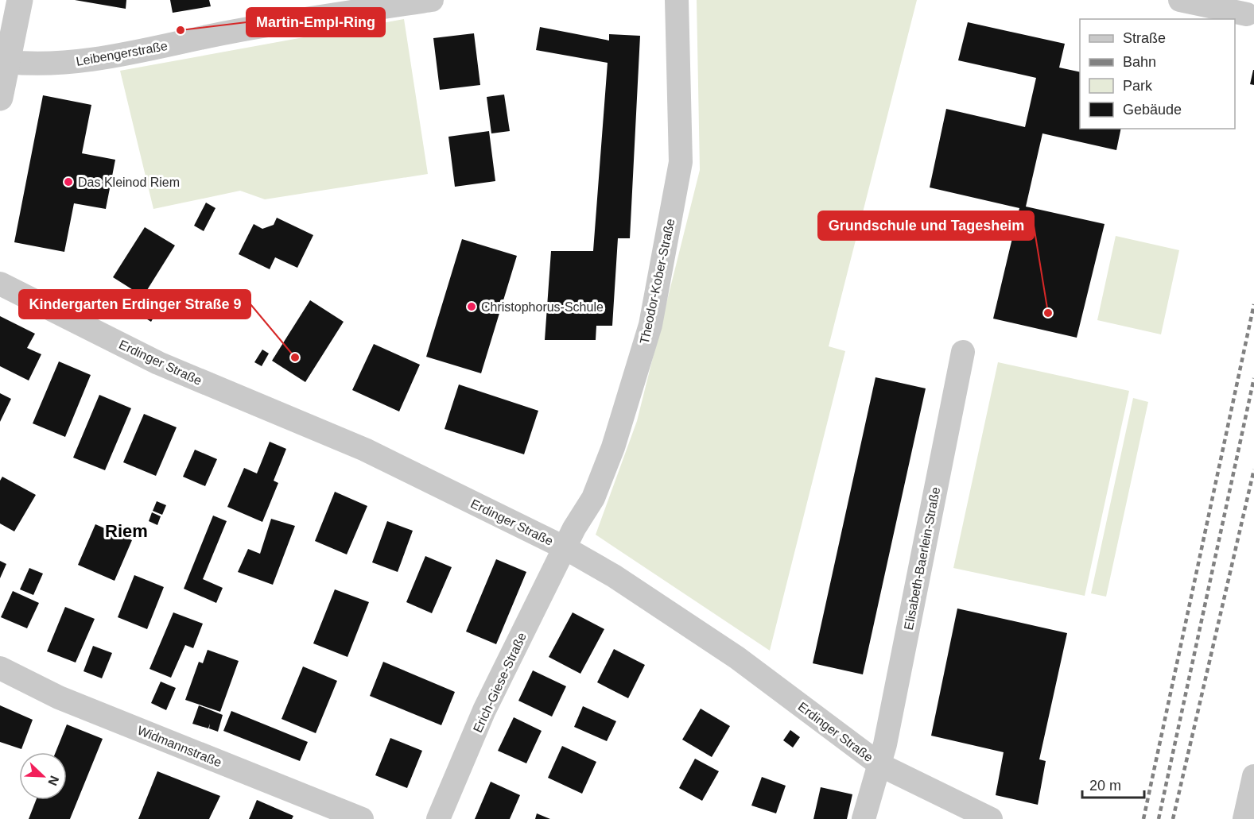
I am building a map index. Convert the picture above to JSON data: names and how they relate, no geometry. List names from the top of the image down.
{
  "streets": {
    "street": [
      "Leibengerstraße",
      "Theodor-Kober-Straße",
      "Erdinger Straße",
      "Elisabeth-Baerlein-Straße",
      "Erich-Giese-Straße",
      "Widmannstraße"
    ]
  },
  "crossings": [
    ["Theodor-Kober-Straße", "Erdinger Straße"],
    ["Theodor-Kober-Straße", "Erich-Giese-Straße"],
    ["Erdinger Straße", "Elisabeth-Baerlein-Straße"],
    ["Erdinger Straße", "Erich-Giese-Straße"]
  ],
  "districts": ["Riem"],
  "places": [
    "Martin-Empl-Ring",
    "Das Kleinod Riem",
    "Christophorus-Schule",
    "Grundschule und Tagesheim",
    "Kindergarten Erdinger Straße 9"
  ],
  "legend": [
    "Straße",
    "Bahn",
    "Park",
    "Gebäude"
  ],
  "scale_bar": "20 m",
  "north": "bottom right"
}
